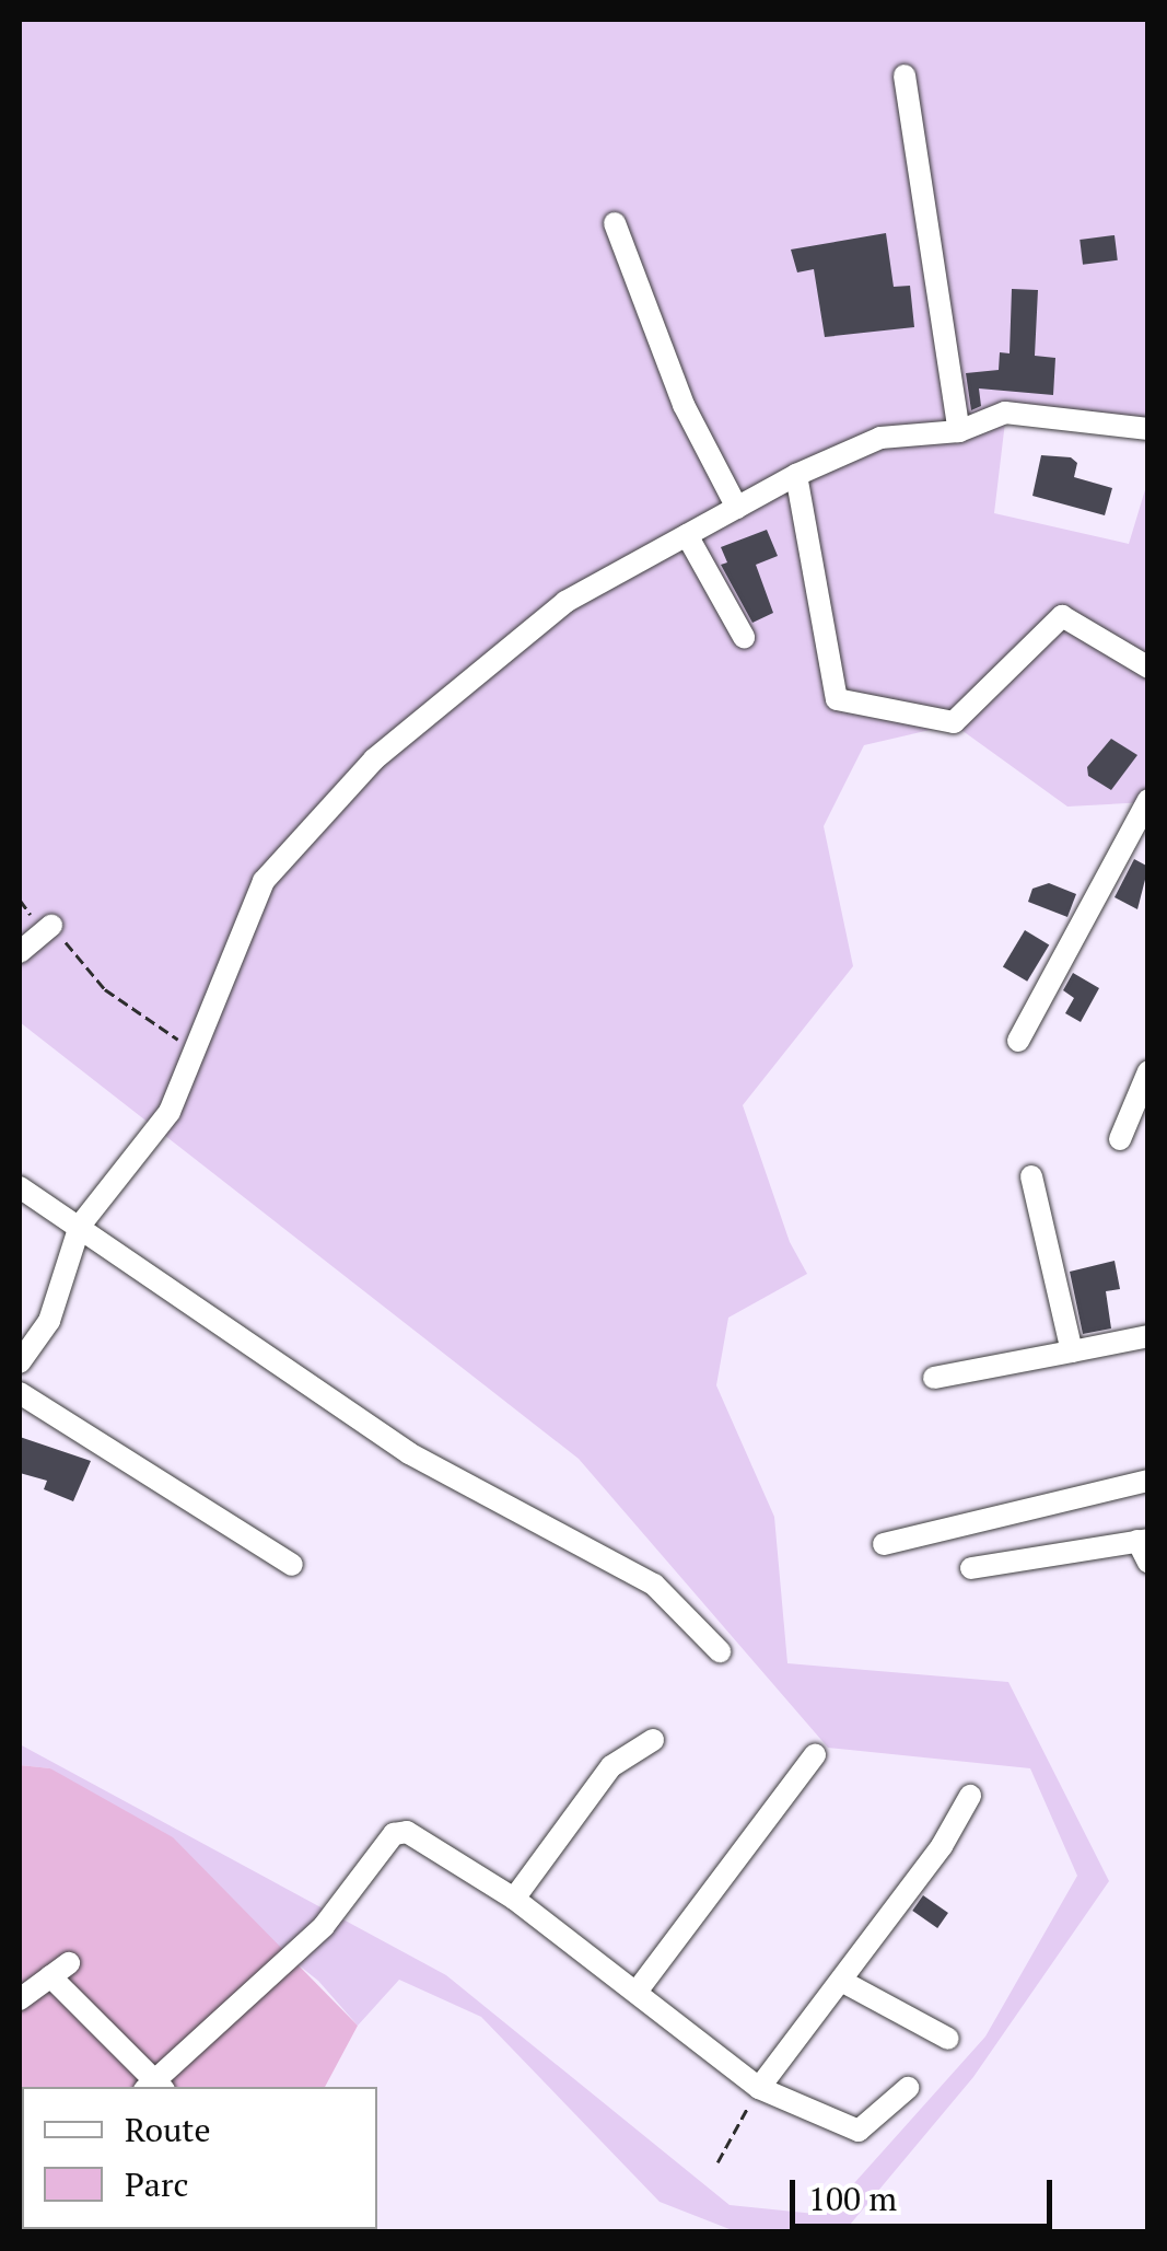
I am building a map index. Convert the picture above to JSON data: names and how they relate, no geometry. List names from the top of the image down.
{
  "legend": ["Route", "Parc"],
  "scale_bar": "100 m"
}
